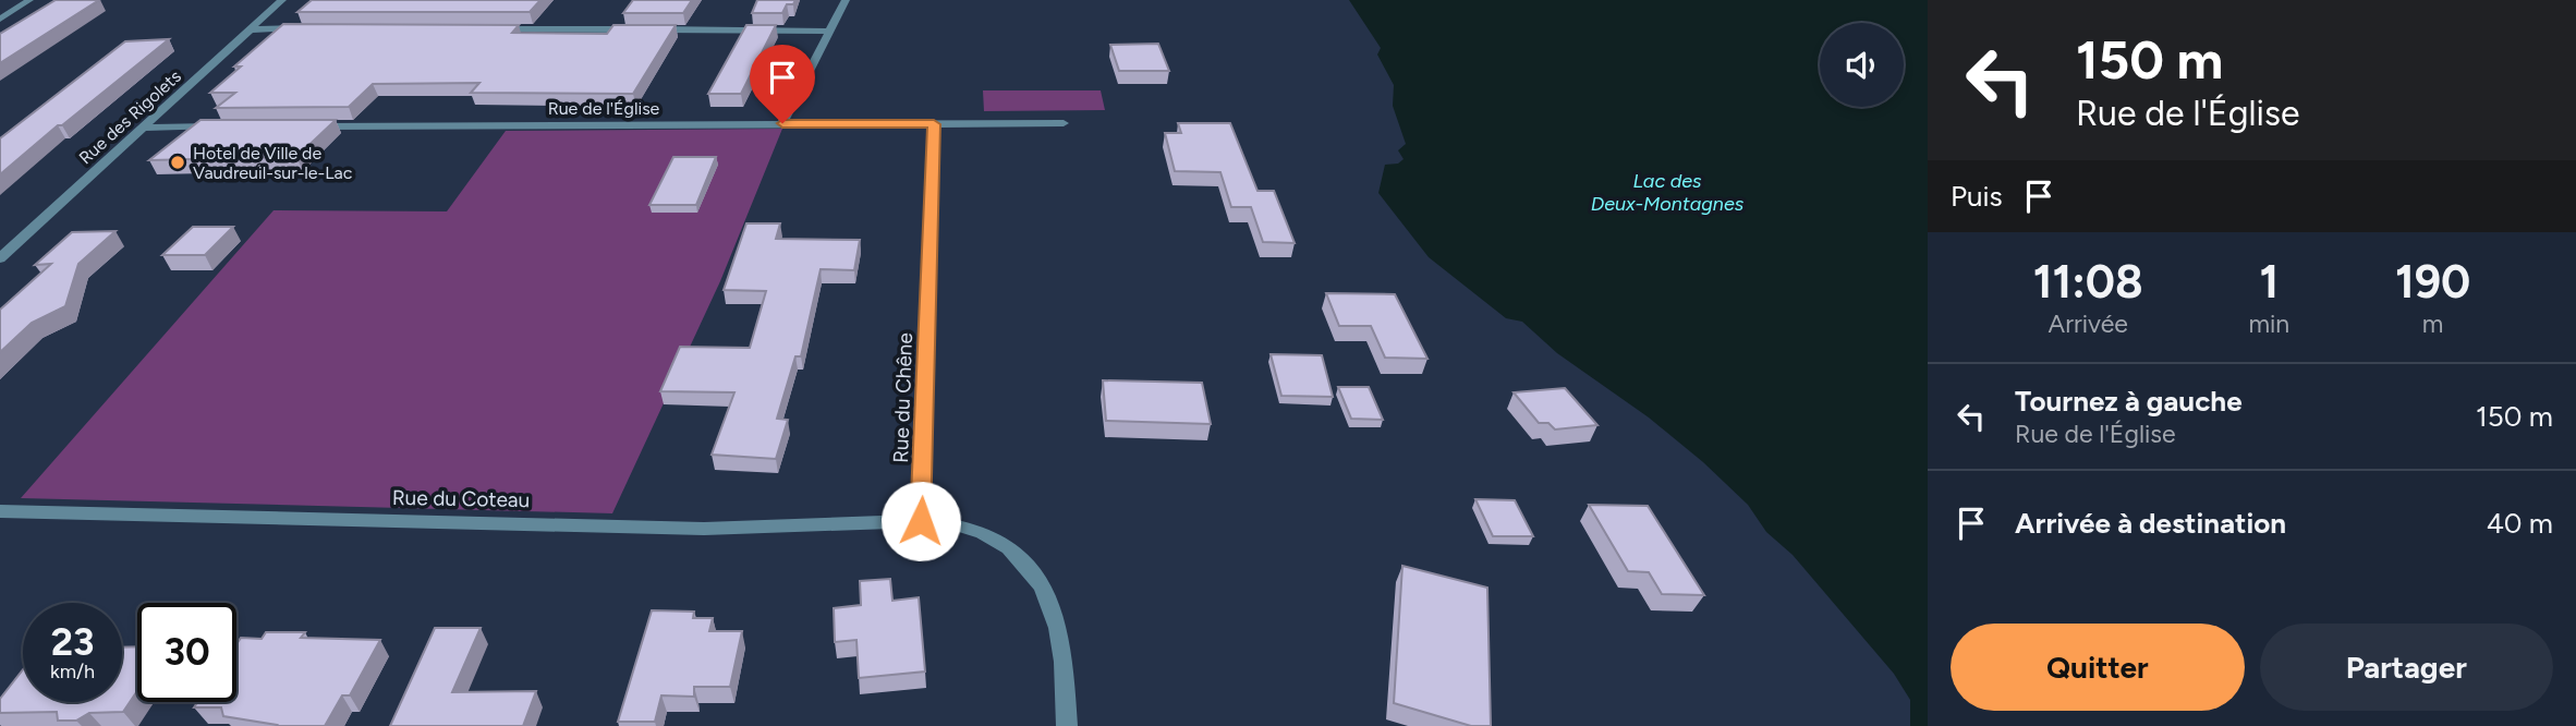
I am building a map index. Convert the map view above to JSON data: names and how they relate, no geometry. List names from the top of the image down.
{
  "streets": {
    "street": [
      "Rue de l'Église",
      "Rue des Rigolets",
      "Rue du Chêne",
      "Rue du Coteau"
    ]
  },
  "crossings": [
    ["Rue de l'Église", "Rue du Chêne"],
    ["Rue du Chêne", "Rue du Coteau"]
  ],
  "water": ["Lac des Deux-Montagnes"],
  "places": ["Hotel de Ville de Vaudreuil-sur-le-Lac"],
  "page": {
    "turn": ["150 m", "Rue de l'Église"],
    "then": "Puis",
    "eta": [
      "11:08",
      "Arrivée",
      "1",
      "min",
      "190",
      "m"
    ],
    "list": [
      {
        "name": "Tournez à gauche",
        "note": "Rue de l'Église",
        "value": "150 m"
      },
      {
        "name": "Arrivée à destination",
        "value": "40 m"
      }
    ],
    "speed": "23 km/h",
    "limit": "30",
    "buttons": ["Quitter", "Partager"]
  }
}
